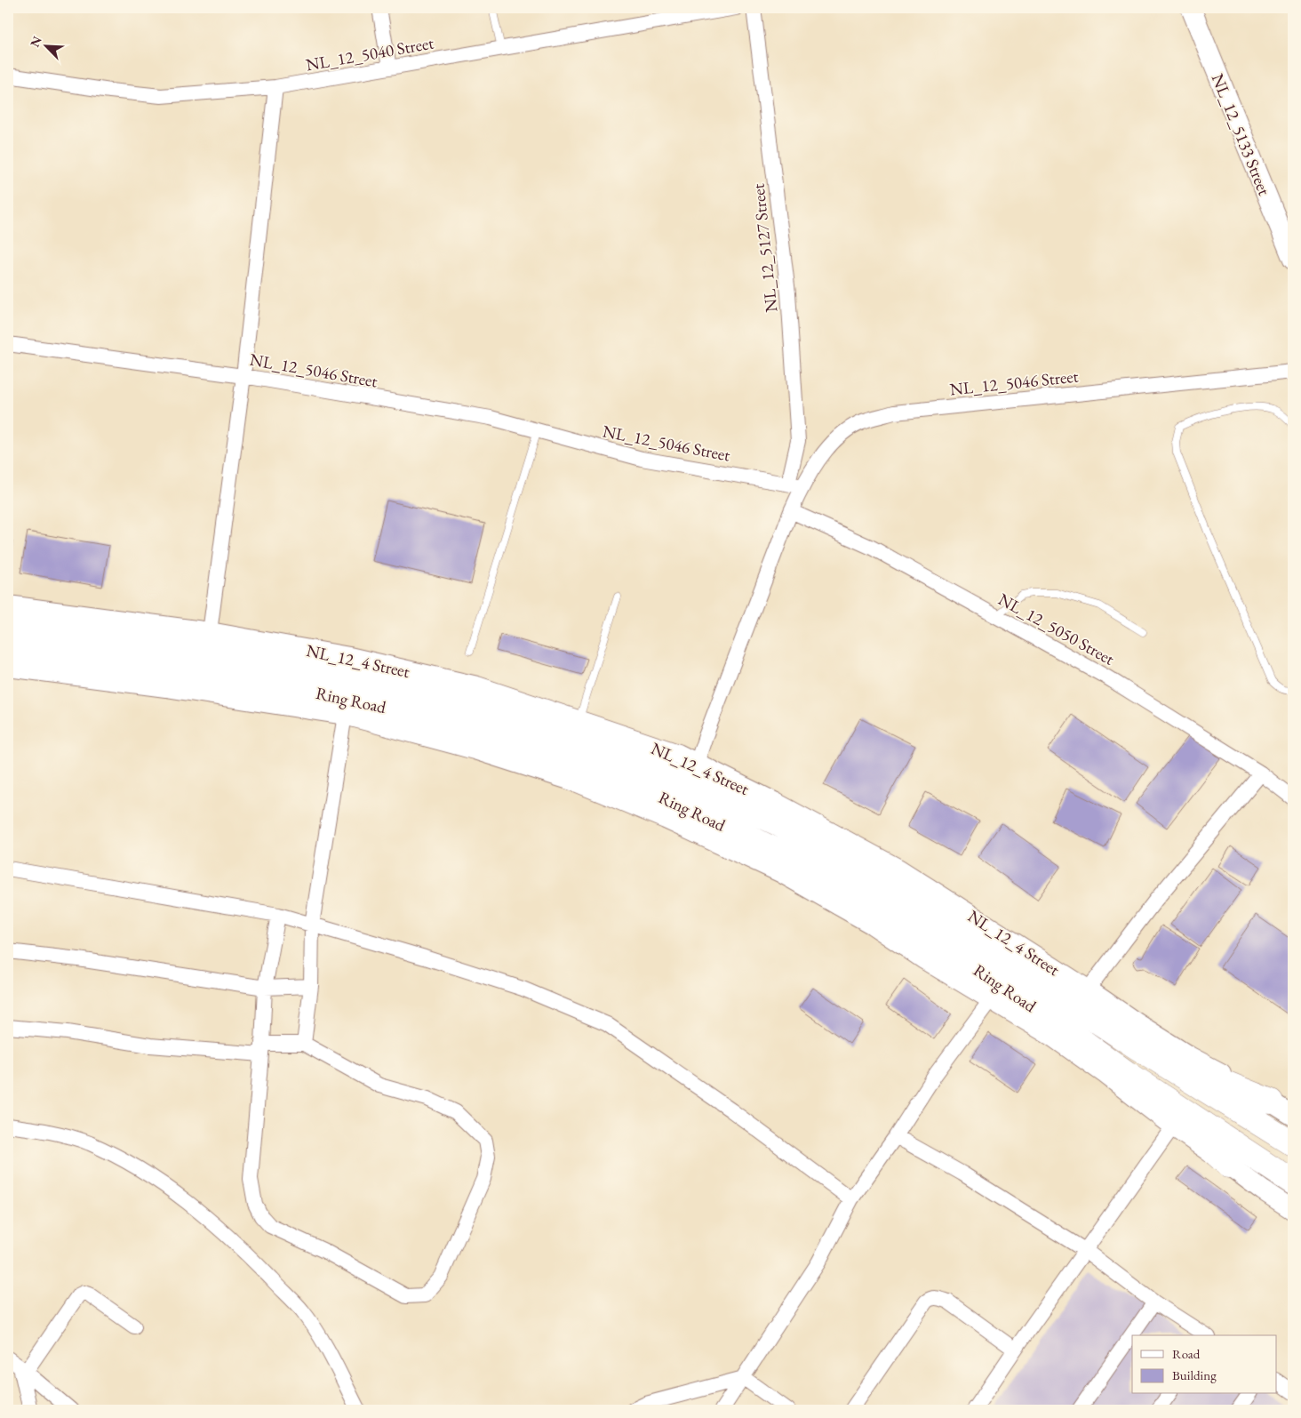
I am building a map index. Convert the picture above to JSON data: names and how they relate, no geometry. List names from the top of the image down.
{
  "streets": {
    "highway": ["Ring Road"],
    "street": [
      "NL_12_5040 Street",
      "NL_12_5133 Street",
      "NL_12_5127 Street",
      "NL_12_5046 Street",
      "NL_12_5050 Street",
      "NL_12_4 Street"
    ]
  },
  "crossings": [
    ["NL_12_5127 Street", "NL_12_5046 Street"]
  ],
  "legend": ["Road", "Building"],
  "north": "top left"
}
